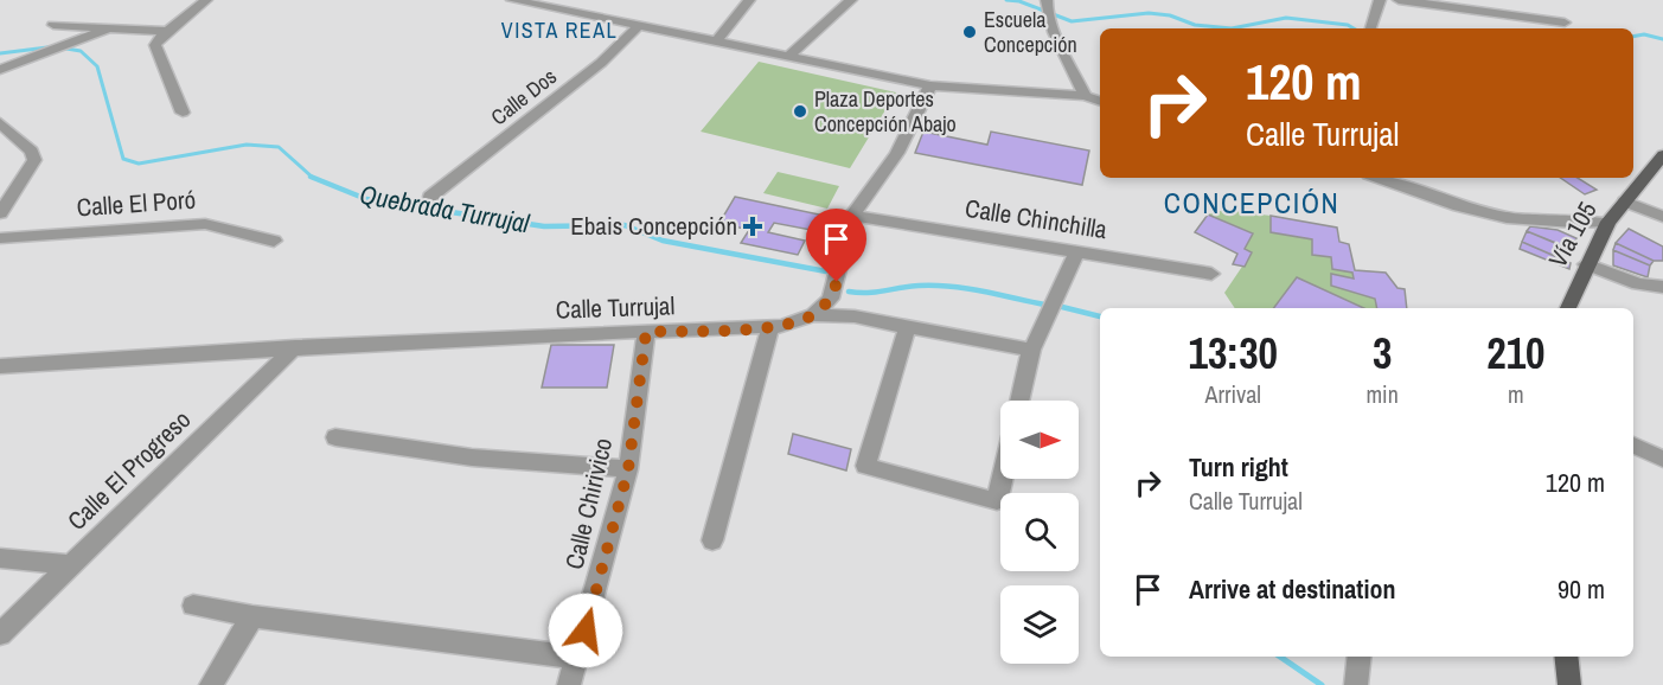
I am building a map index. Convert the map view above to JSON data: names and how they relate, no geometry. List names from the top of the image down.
{
  "streets": {
    "main road": ["Vía 105"],
    "street": [
      "Calle Dos",
      "Calle El Poró",
      "Calle Chinchilla",
      "Calle Turrujal",
      "Calle El Progreso",
      "Calle Chirivico"
    ]
  },
  "crossings": [
    ["Calle Turrujal", "Calle El Progreso"],
    ["Calle Turrujal", "Calle Chirivico"]
  ],
  "districts": ["VISTA REAL", "CONCEPCIÓN"],
  "water": ["Quebrada Turrujal"],
  "places": {
    "other": ["Escuela Concepción", "Plaza Deportes Concepción Abajo"],
    "health": ["Ebais Concepción"]
  },
  "north": "right",
  "page": {
    "turn": ["120 m", "Calle Turrujal"],
    "eta": [
      "13:30",
      "Arrival",
      "3",
      "min",
      "210",
      "m"
    ],
    "list": [
      {
        "name": "Turn right",
        "note": "Calle Turrujal",
        "value": "120 m"
      },
      {
        "name": "Arrive at destination",
        "value": "90 m"
      }
    ]
  }
}
